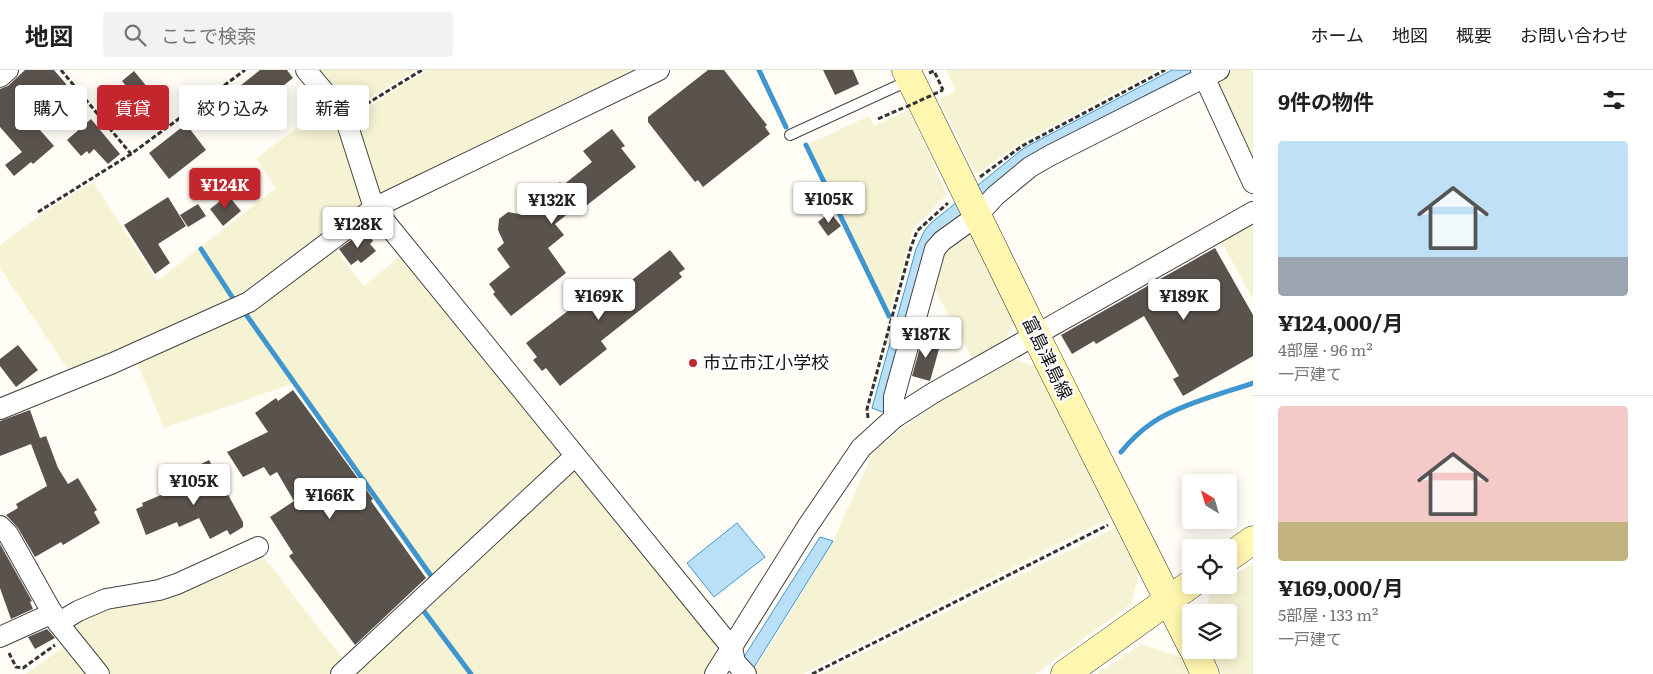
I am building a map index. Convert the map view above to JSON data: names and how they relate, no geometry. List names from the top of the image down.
{
  "streets": {
    "main road": ["富島津島線"]
  },
  "places": ["市立市江小学校"],
  "north": "top left",
  "page": {
    "header": "地図",
    "search": "ここで検索",
    "nav": [
      "ホーム",
      "地図",
      "概要",
      "お問い合わせ"
    ],
    "heading": "9件の物件",
    "chip": [
      "購入",
      "賃貸",
      "絞り込み",
      "新着"
    ],
    "list": [
      {
        "name": "¥124,000/月",
        "note": "4部屋 · 96 m² · 一戸建て"
      },
      {
        "name": "¥169,000/月",
        "note": "5部屋 · 133 m² · 一戸建て"
      }
    ],
    "price": [
      "¥124K",
      "¥105K",
      "¥132K",
      "¥128K",
      "¥169K",
      "¥189K",
      "¥187K",
      "¥105K",
      "¥166K"
    ]
  }
}
